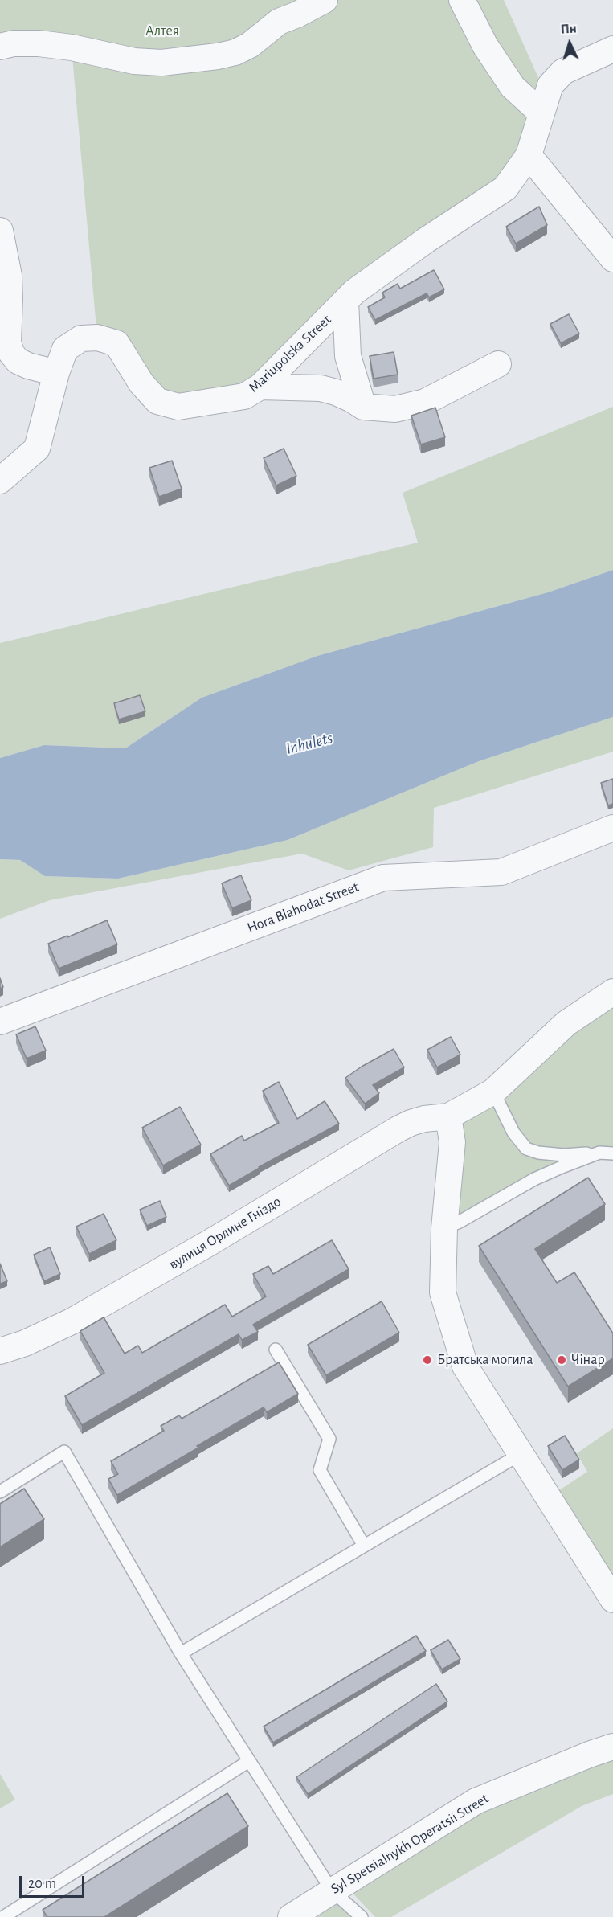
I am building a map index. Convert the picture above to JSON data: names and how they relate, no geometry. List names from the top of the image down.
{
  "streets": {
    "street": [
      "Mariupolska Street",
      "Hora Blahodat Street",
      "вулиця Орлине Гніздо",
      "Syl Spetsialnykh Operatsii Street"
    ]
  },
  "water": ["Inhulets"],
  "parks": ["Алтея"],
  "places": ["Братська могила", "Чінар"],
  "scale_bar": "20 m",
  "north": "top"
}
